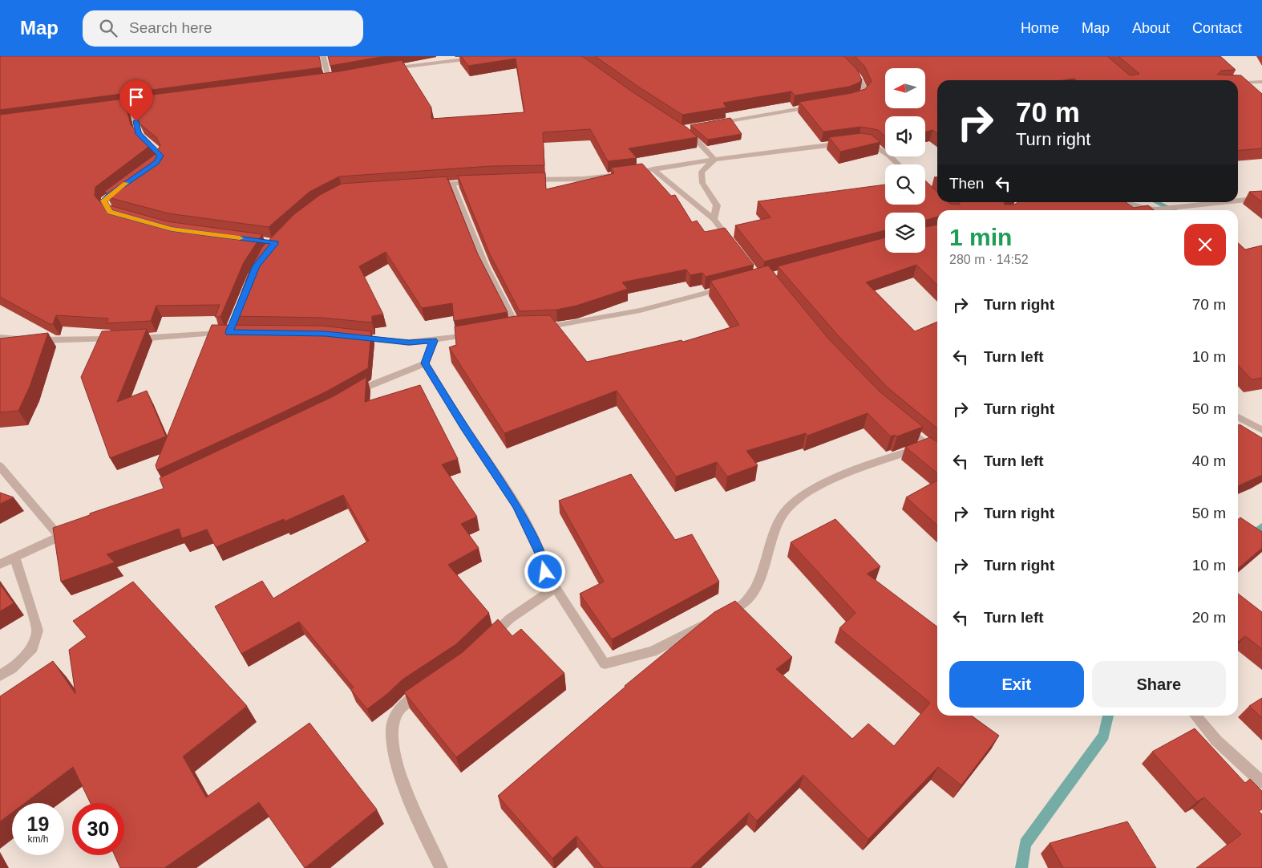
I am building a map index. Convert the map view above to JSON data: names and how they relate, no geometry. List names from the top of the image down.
{
  "north": "left",
  "page": {
    "header": "Map",
    "search": "Search here",
    "nav": [
      "Home",
      "Map",
      "About",
      "Contact"
    ],
    "turn": ["70 m", "Turn right"],
    "then": "Then",
    "heading": ["1 min", "280 m · 14:52"],
    "list": [
      {
        "name": "Turn right",
        "value": "70 m"
      },
      {
        "name": "Turn left",
        "value": "10 m"
      },
      {
        "name": "Turn right",
        "value": "50 m"
      },
      {
        "name": "Turn left",
        "value": "40 m"
      },
      {
        "name": "Turn right",
        "value": "50 m"
      },
      {
        "name": "Turn right",
        "value": "10 m"
      },
      {
        "name": "Turn left",
        "value": "20 m"
      }
    ],
    "buttons": ["Exit", "Share"],
    "speed": "19 km/h",
    "limit": "30"
  }
}
